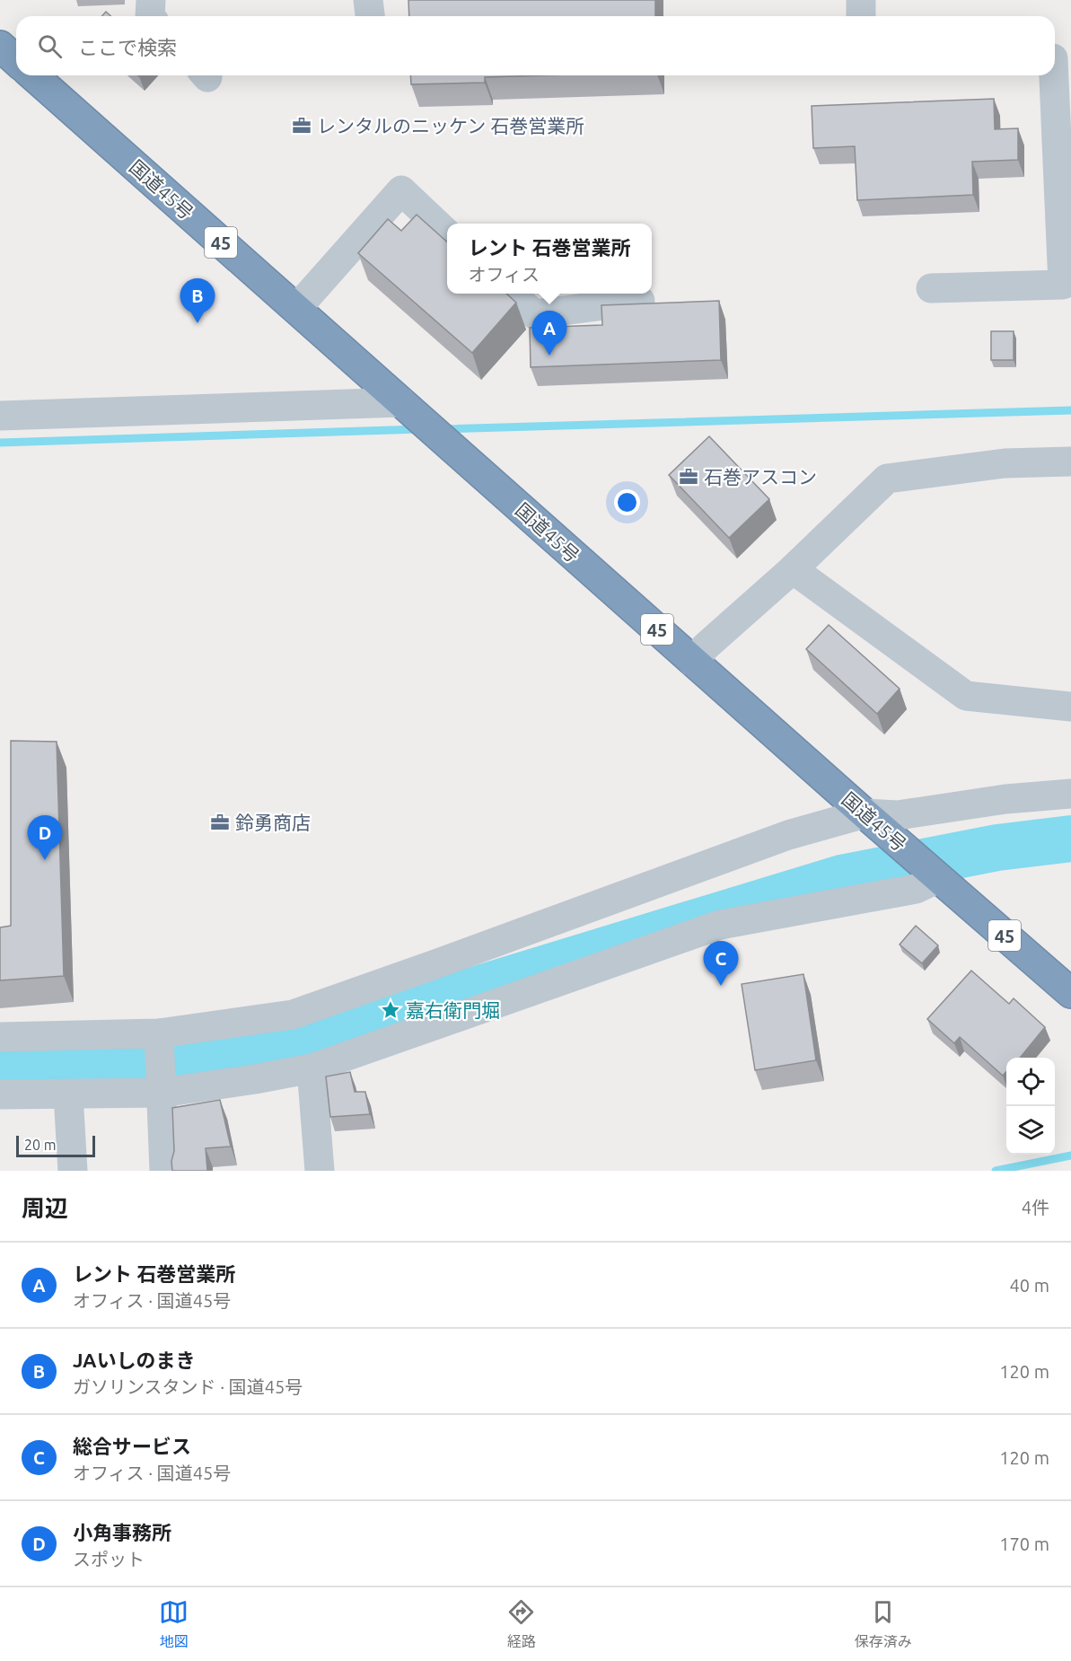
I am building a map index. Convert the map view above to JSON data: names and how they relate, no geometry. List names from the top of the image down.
{
  "streets": {
    "highway": ["国道45号", "45"]
  },
  "places": {
    "office": ["レンタルのニッケン 石巻営業所", "石巻アスコン", "鈴勇商店"],
    "place": ["嘉右衛門堀"]
  },
  "scale_bar": "20 m",
  "page": {
    "search": "ここで検索",
    "popup": ["レント 石巻営業所", "オフィス"],
    "pins": [
      "B",
      "A",
      "D",
      "C"
    ],
    "scale": "20 m",
    "heading": ["周辺", "4件"],
    "list": [
      {
        "mark": "A",
        "name": "レント 石巻営業所",
        "note": "オフィス · 国道45号",
        "value": "40 m"
      },
      {
        "mark": "B",
        "name": "JAいしのまき",
        "note": "ガソリンスタンド · 国道45号",
        "value": "120 m"
      },
      {
        "mark": "C",
        "name": "総合サービス",
        "note": "オフィス · 国道45号",
        "value": "120 m"
      },
      {
        "mark": "D",
        "name": "小角事務所",
        "note": "スポット",
        "value": "170 m"
      }
    ],
    "nav": ["地図", "経路", "保存済み"]
  }
}
